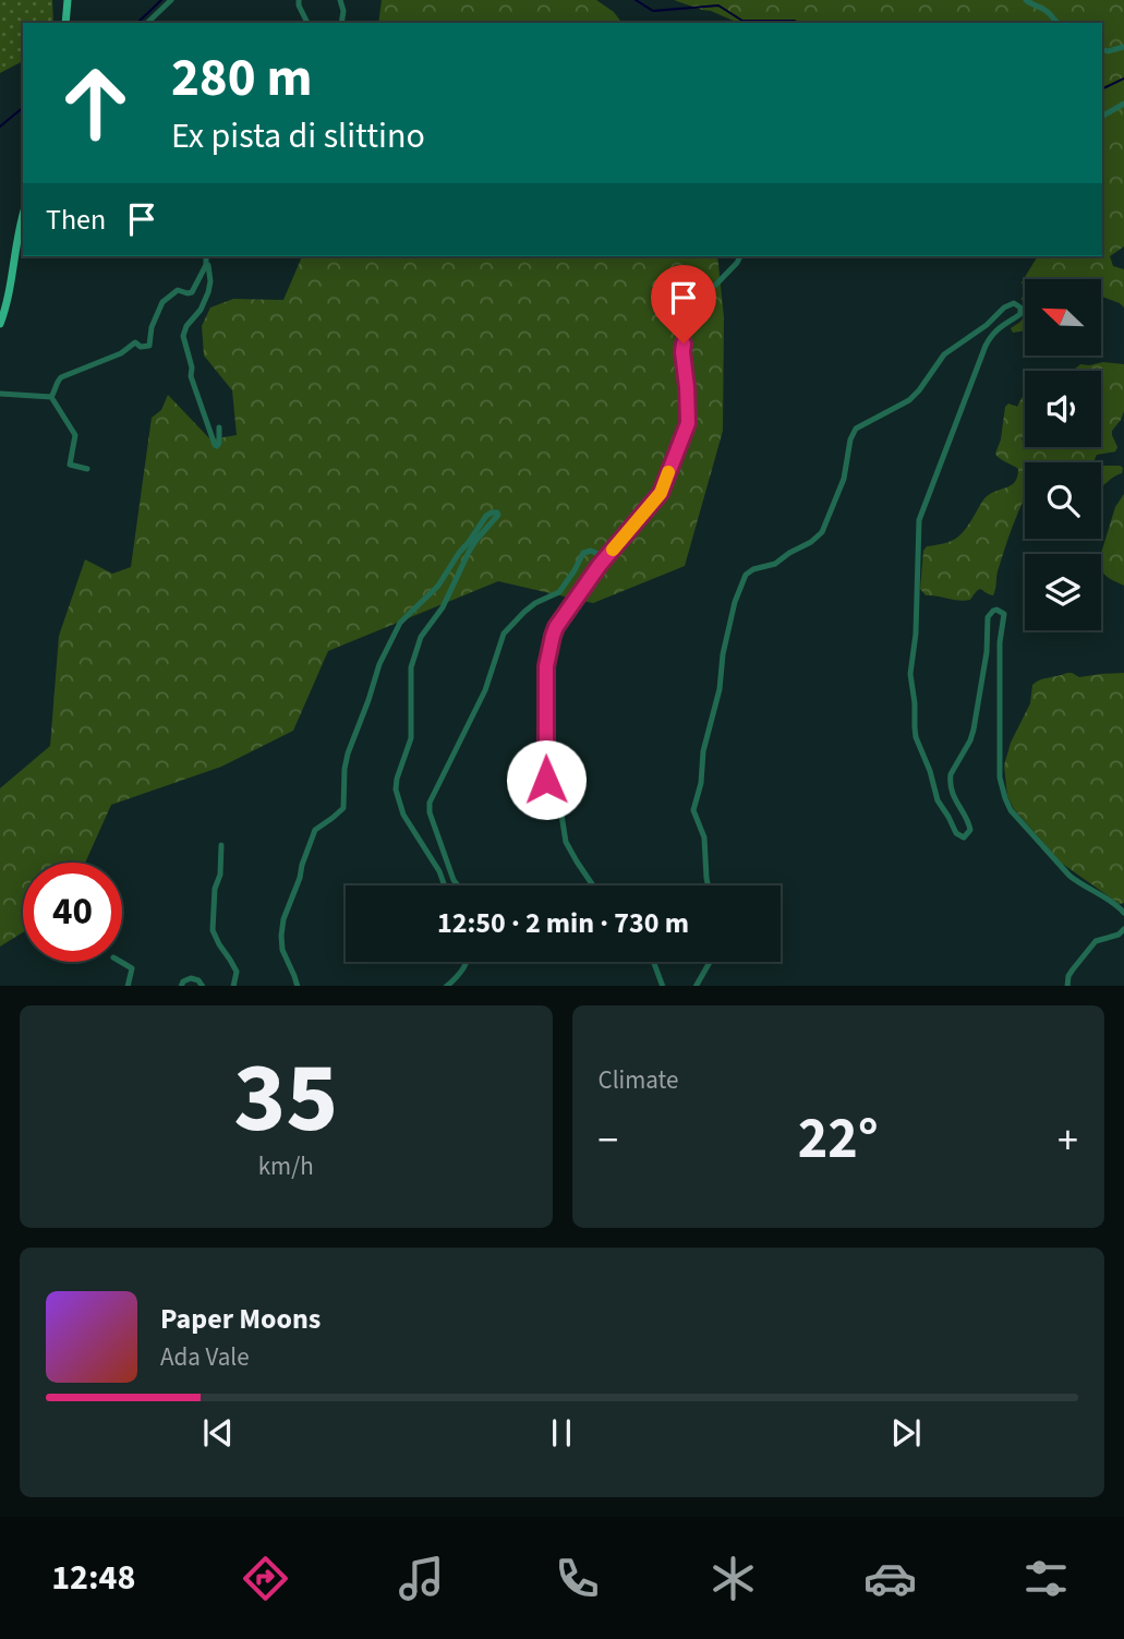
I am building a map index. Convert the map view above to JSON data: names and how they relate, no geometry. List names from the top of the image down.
{
  "north": "top left",
  "page": {
    "turn": ["280 m", "Ex pista di slittino"],
    "then": "Then",
    "limit": "40",
    "trip": "12:50 · 2 min · 730 m",
    "tile": [
      ["35", "km/h"],
      "Climate"
    ],
    "heat": ["−", "22°", "+"],
    "song": ["Paper Moons", "Ada Vale"],
    "tabs": "12:48"
  }
}
